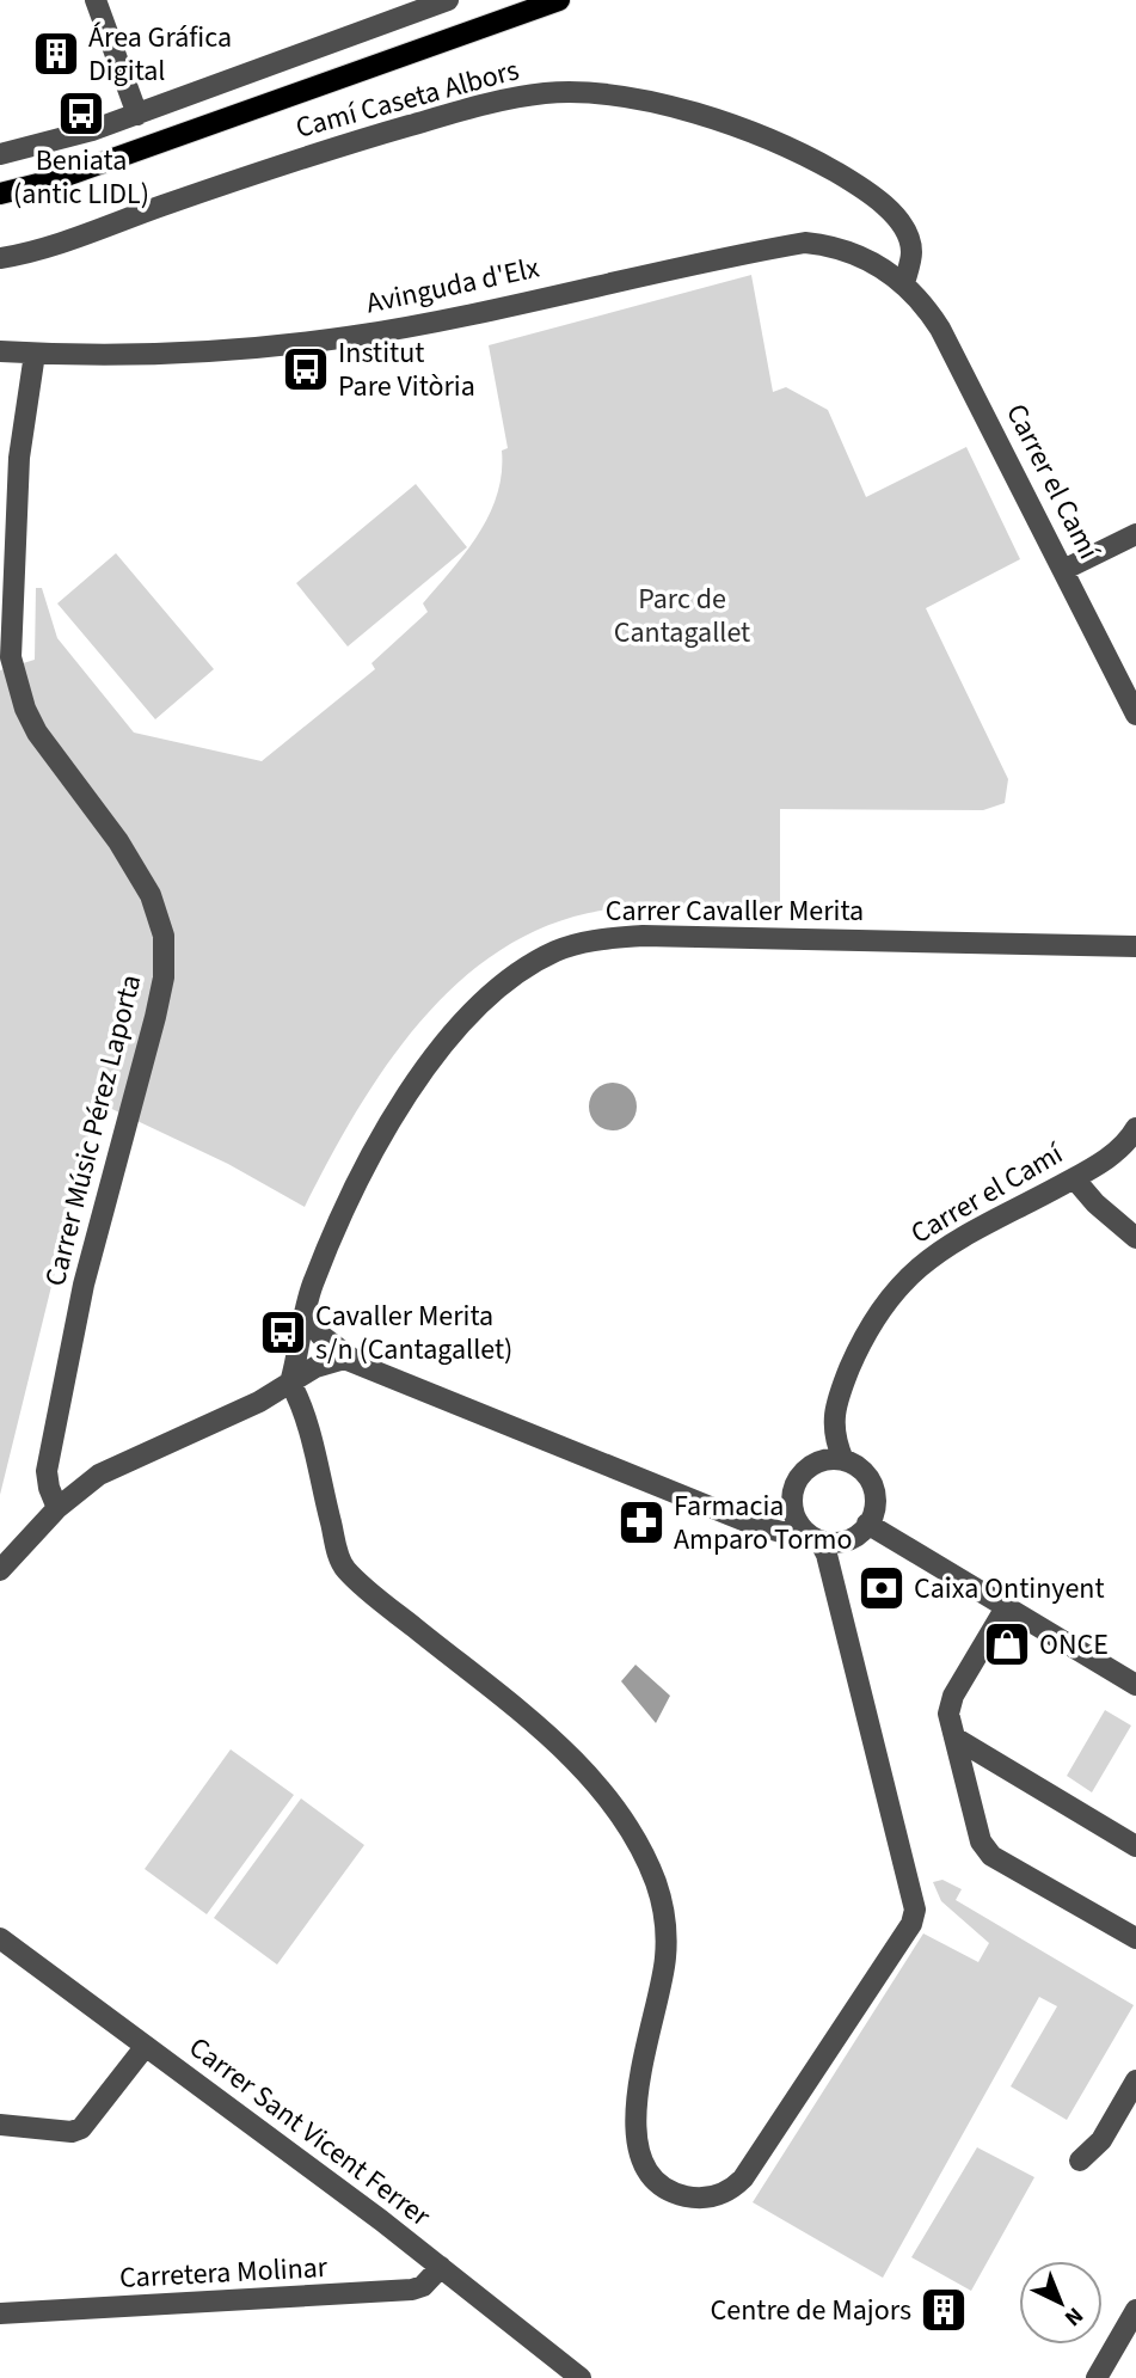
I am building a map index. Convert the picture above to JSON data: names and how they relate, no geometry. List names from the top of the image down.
{
  "streets": {
    "street": [
      "Camí Caseta Albors",
      "Avinguda d'Elx",
      "Carrer el Camí",
      "Carrer Cavaller Merita",
      "Carrer Músic Pérez Laporta",
      "Carrer Sant Vicent Ferrer",
      "Carretera Molinar"
    ]
  },
  "crossings": [
    ["Camí Caseta Albors", "Avinguda d'Elx"],
    ["Camí Caseta Albors", "Carrer el Camí"],
    ["Avinguda d'Elx", "Carrer el Camí"],
    ["Avinguda d'Elx", "Carrer Músic Pérez Laporta"],
    ["Carrer Sant Vicent Ferrer", "Carretera Molinar"]
  ],
  "parks": ["Parc de Cantagallet"],
  "places": {
    "building": ["Área Gráfica Digital", "Centre de Majors"],
    "bus stop": ["Beniata (antic LIDL)", "Institut Pare Vitòria", "Cavaller Merita s/n (Cantagallet)"],
    "pharmacy": ["Farmacia Amparo Tormo"],
    "bank": ["Caixa Ontinyent"],
    "shop": ["ONCE"]
  },
  "north": "bottom right"
}
